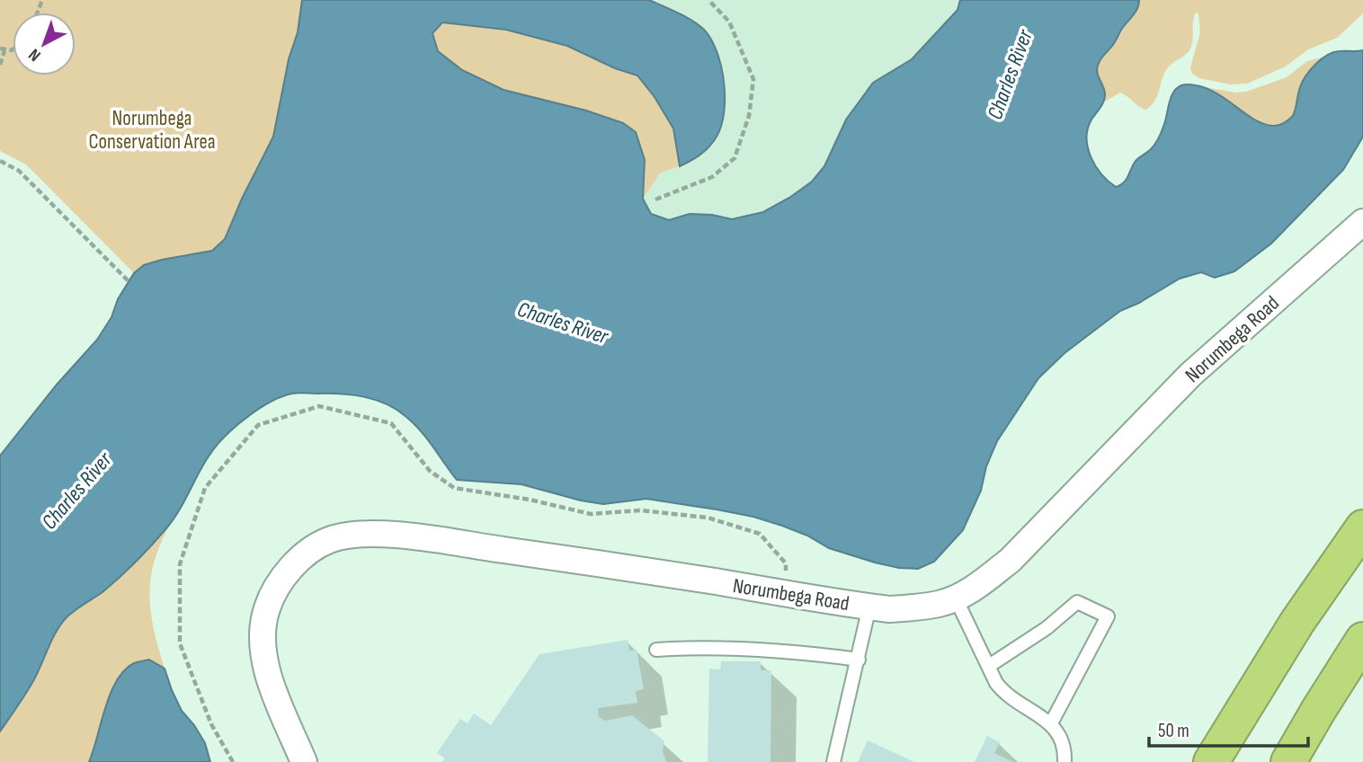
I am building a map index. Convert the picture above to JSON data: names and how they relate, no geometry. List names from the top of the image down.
{
  "streets": {
    "street": ["Norumbega Road"]
  },
  "water": ["Charles River"],
  "parks": ["Norumbega Conservation Area"],
  "scale_bar": "50 m",
  "north": "bottom left"
}
